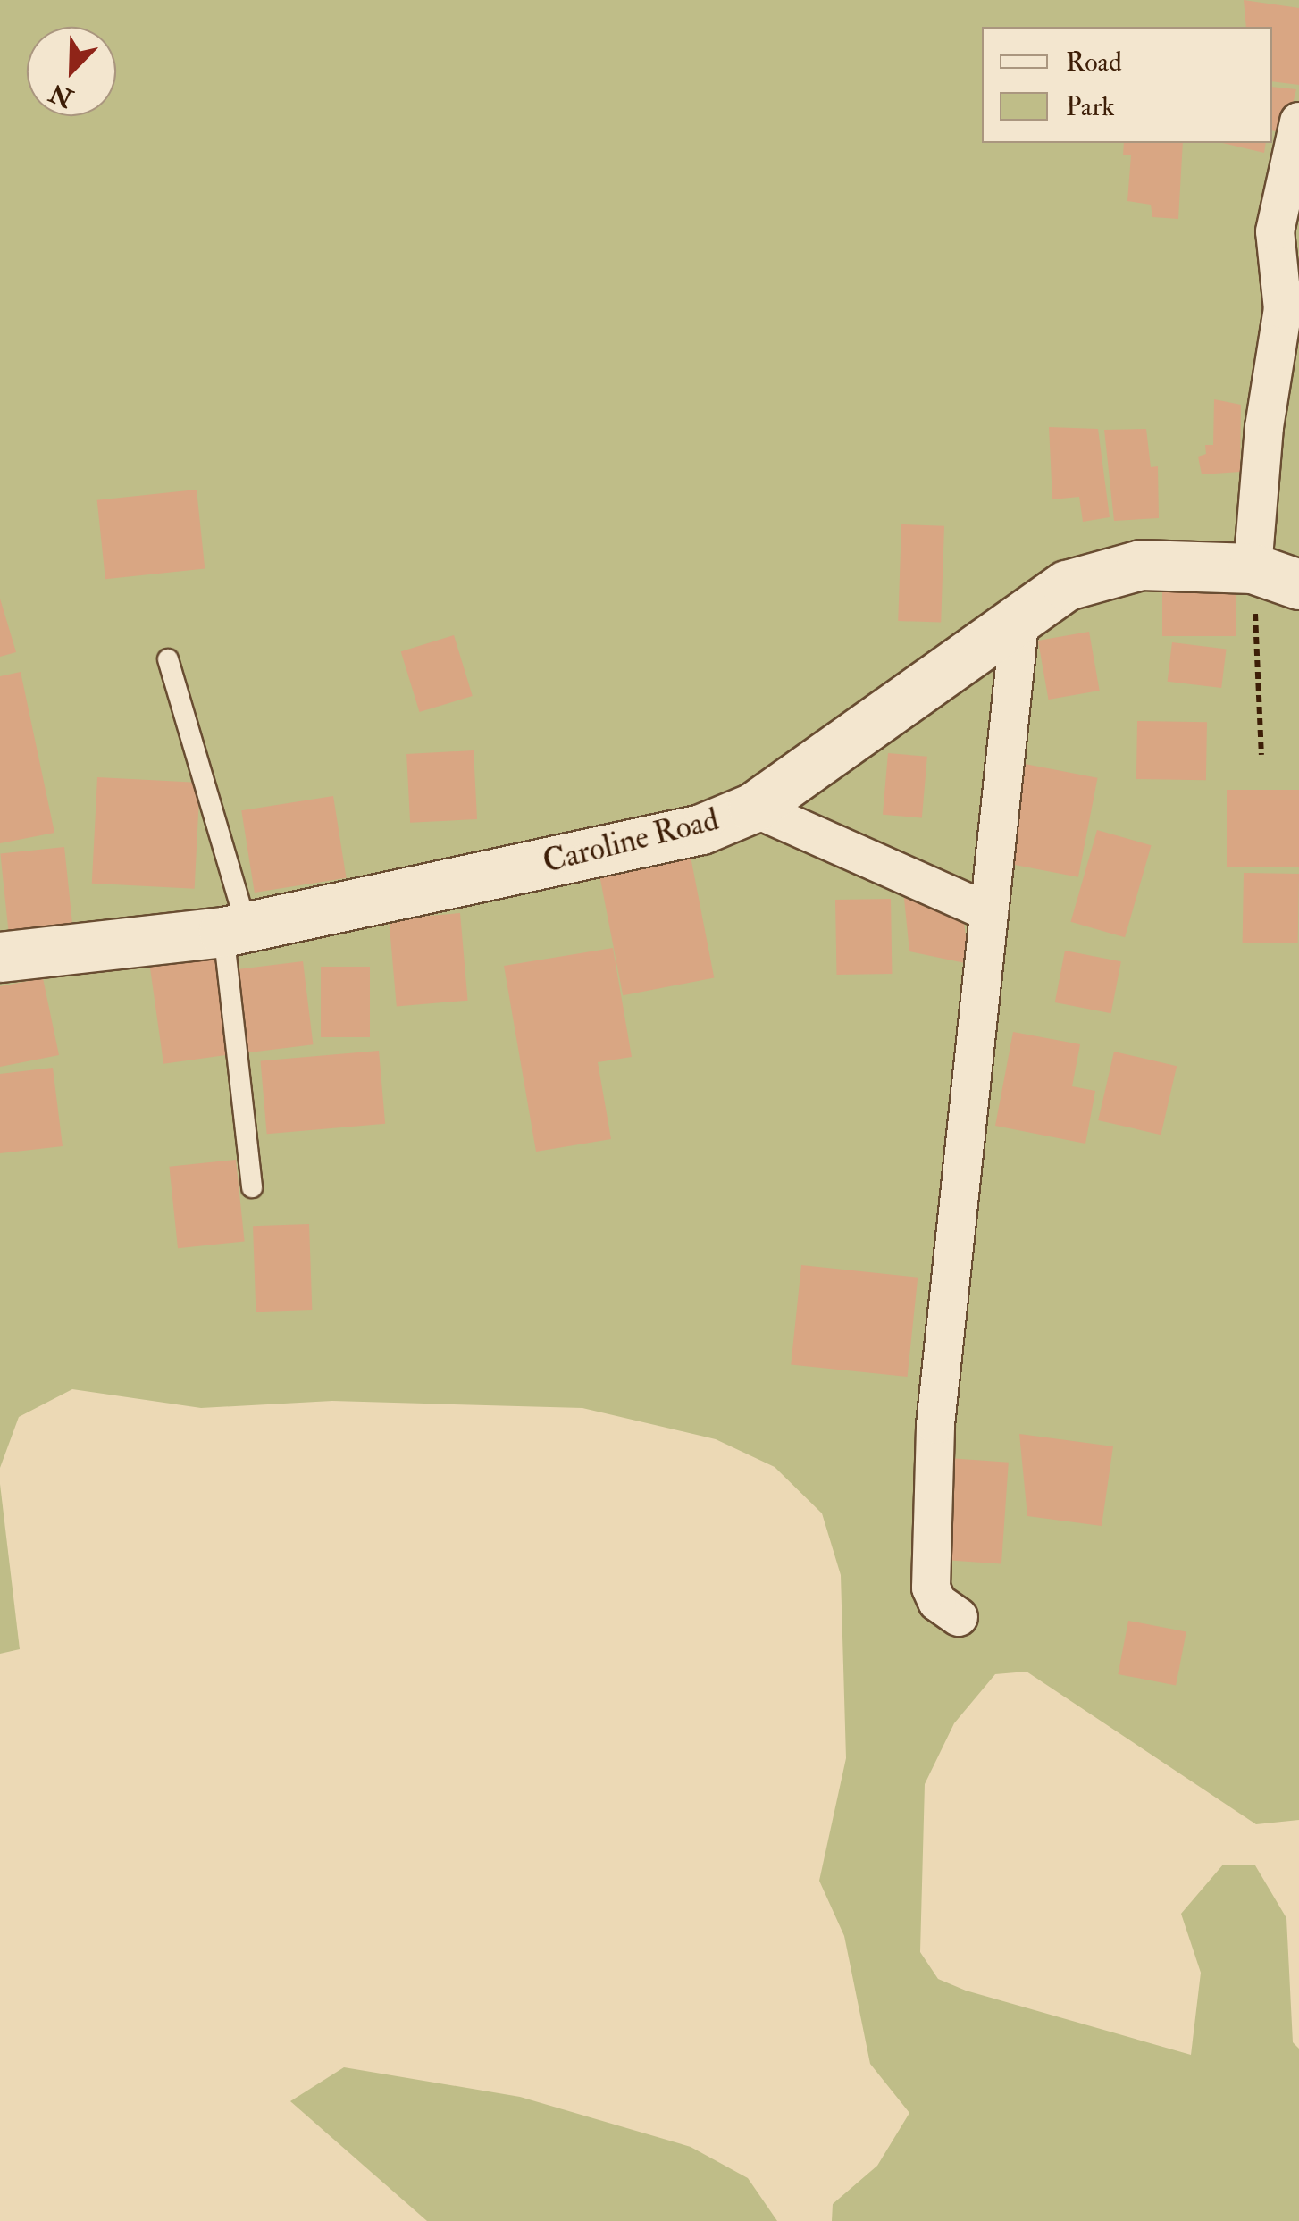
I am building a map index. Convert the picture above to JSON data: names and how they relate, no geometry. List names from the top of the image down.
{
  "streets": {
    "main road": ["Caroline Road"]
  },
  "legend": ["Road", "Park"],
  "north": "bottom left"
}
